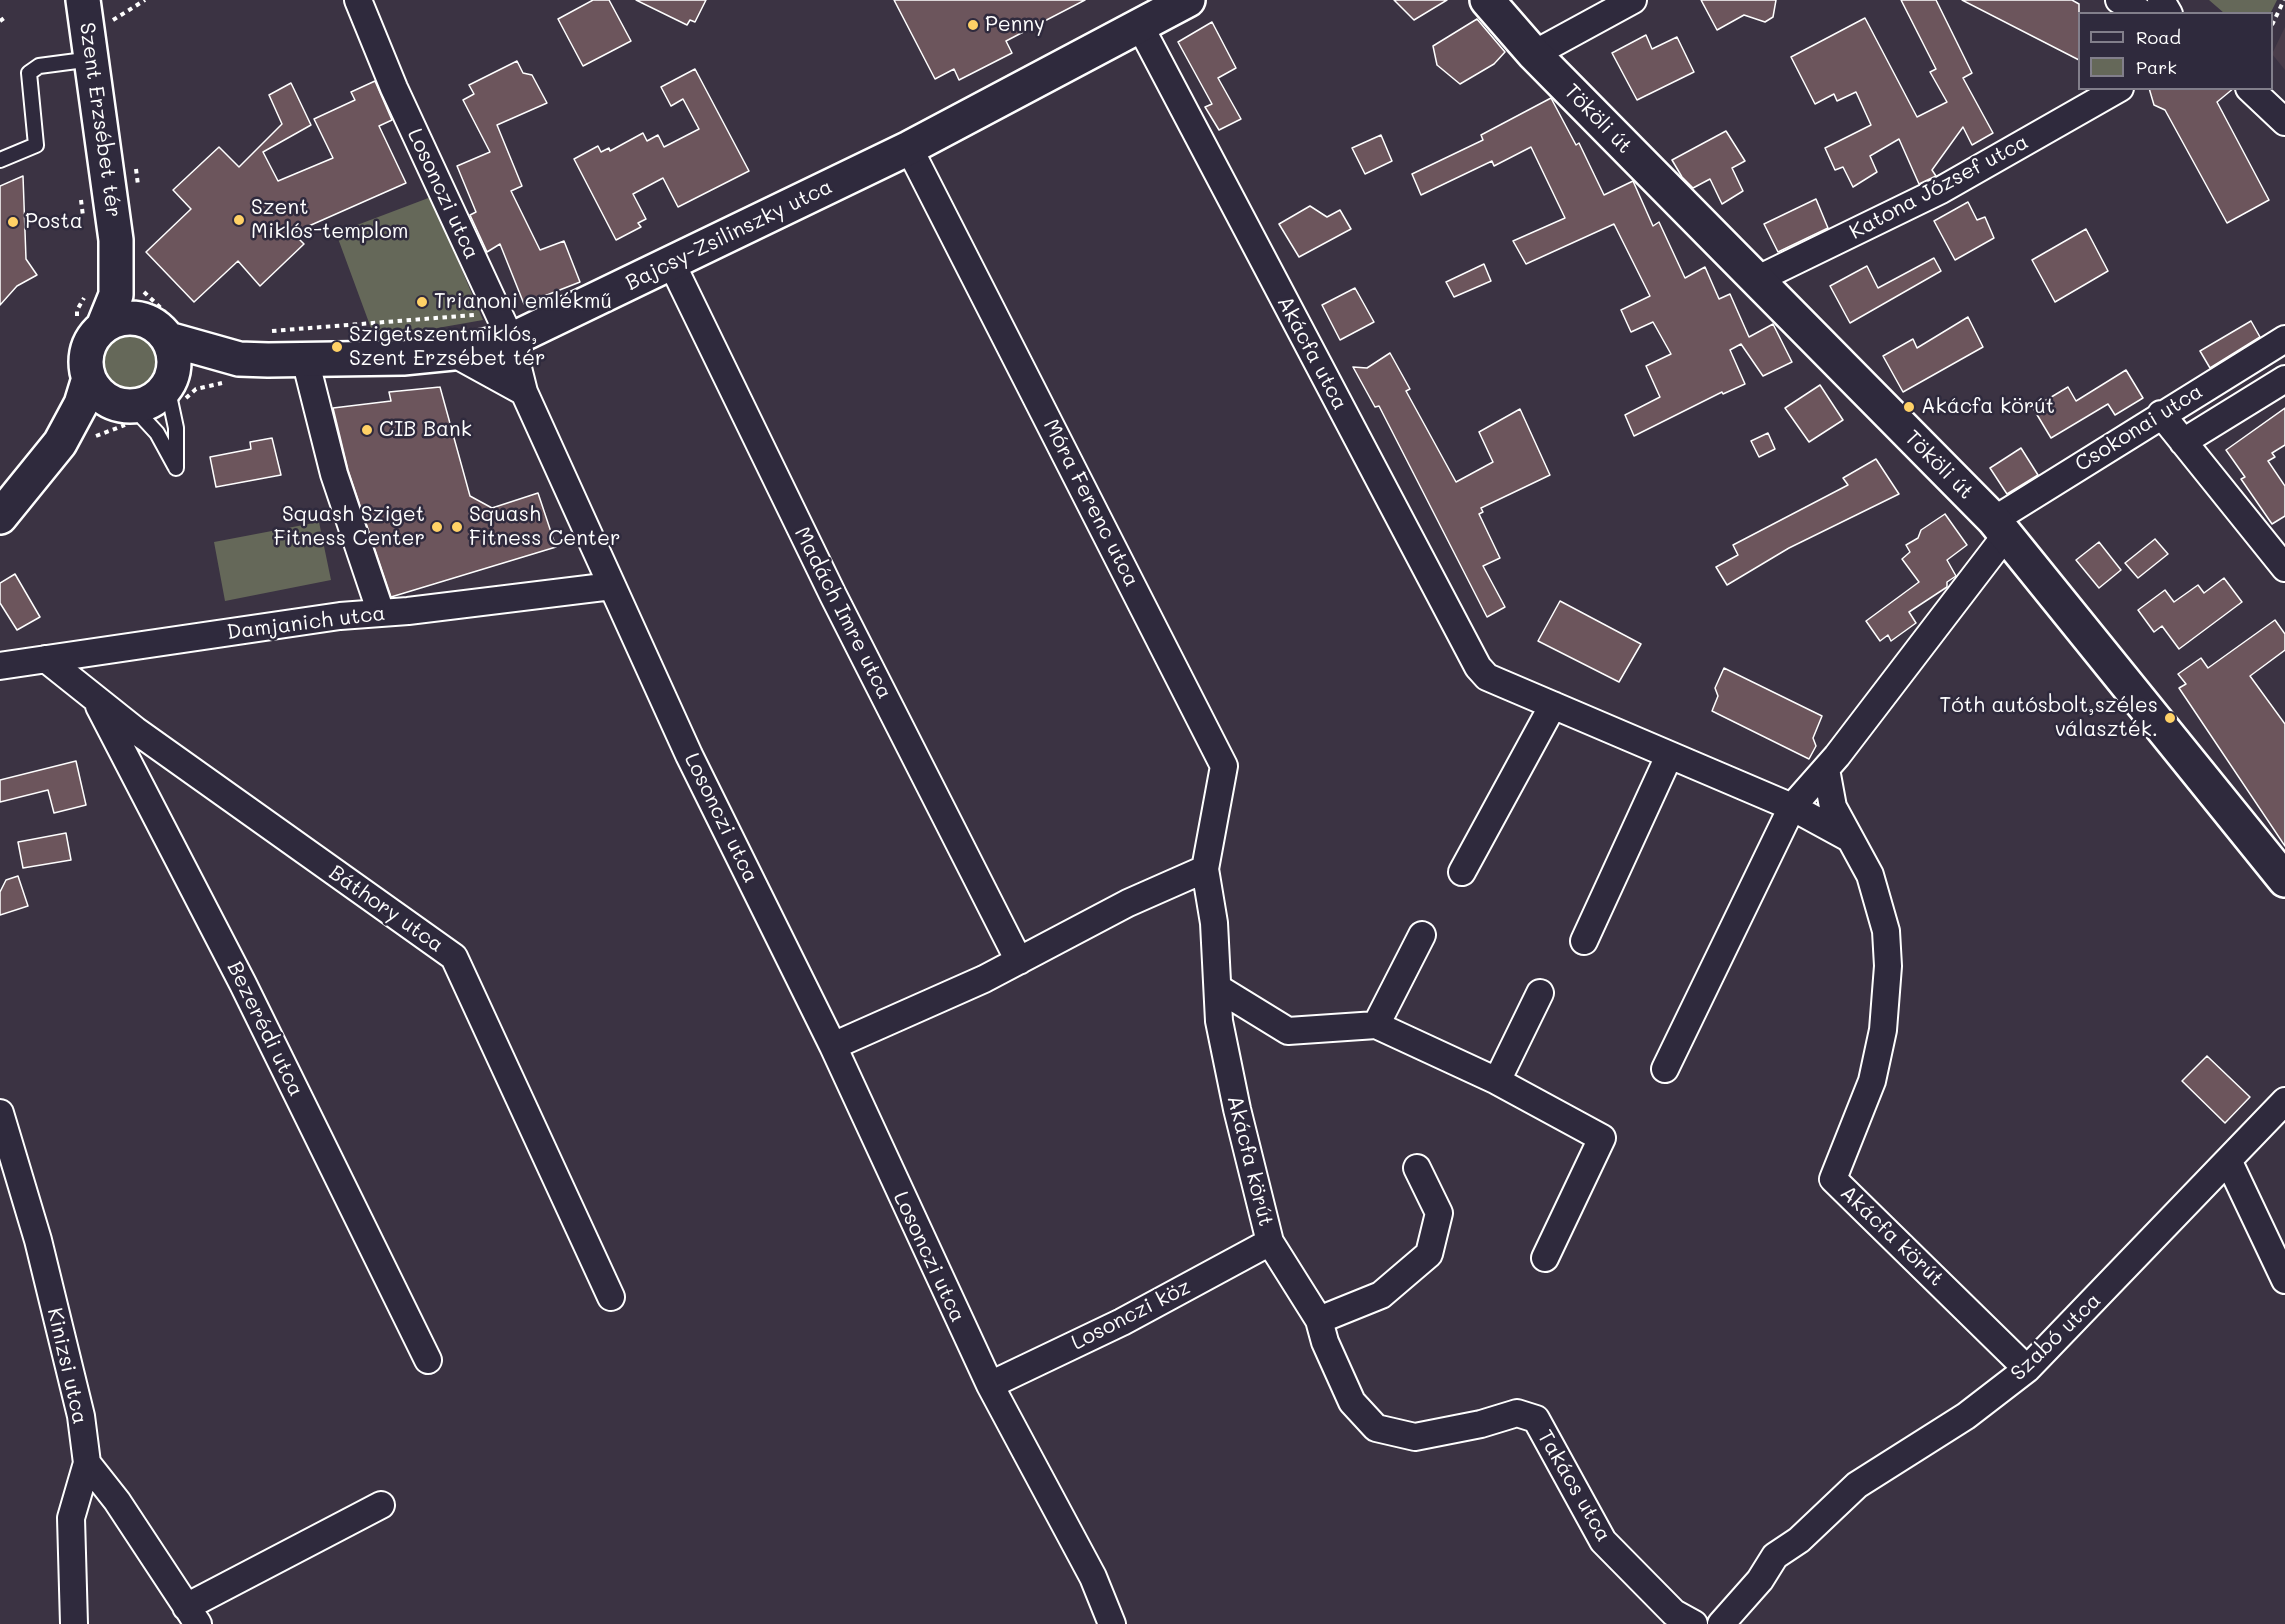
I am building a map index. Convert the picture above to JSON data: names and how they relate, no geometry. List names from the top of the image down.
{
  "streets": {
    "street": [
      "Tököli út",
      "Szent Erzsébet tér",
      "Katona József utca",
      "Losonczi utca",
      "Bajcsy-Zsilinszky utca",
      "Akácfa utca",
      "Csokonai utca",
      "Móra Ferenc utca",
      "Madách Imre utca",
      "Damjanich utca",
      "Báthory utca",
      "Bezerédi utca",
      "Akácfa körút",
      "Losonczi köz",
      "Szabó utca",
      "Kinizsi utca",
      "Takács utca"
    ]
  },
  "crossings": [
    ["Tököli út", "Katona József utca"],
    ["Tököli út", "Csokonai utca"],
    ["Szent Erzsébet tér", "Bajcsy-Zsilinszky utca"],
    ["Losonczi utca", "Bajcsy-Zsilinszky utca"],
    ["Losonczi utca", "Damjanich utca"],
    ["Losonczi utca", "Losonczi köz"],
    ["Bajcsy-Zsilinszky utca", "Akácfa utca"],
    ["Bajcsy-Zsilinszky utca", "Móra Ferenc utca"],
    ["Bajcsy-Zsilinszky utca", "Madách Imre utca"],
    ["Akácfa utca", "Akácfa körút"],
    ["Móra Ferenc utca", "Akácfa körút"],
    ["Damjanich utca", "Báthory utca"],
    ["Báthory utca", "Bezerédi utca"],
    ["Akácfa körút", "Losonczi köz"],
    ["Akácfa körút", "Szabó utca"],
    ["Akácfa körút", "Takács utca"]
  ],
  "places": [
    "Penny",
    "Szent Miklós-templom",
    "Posta",
    "Trianoni emlékmű",
    "Szigetszentmiklós, Szent Erzsébet tér",
    "Akácfa körút",
    "CIB Bank",
    "Squash Sziget Fitness Center",
    "Squash Fitness Center",
    "Tóth autósbolt,széles választék."
  ],
  "legend": ["Road", "Park"]
}
